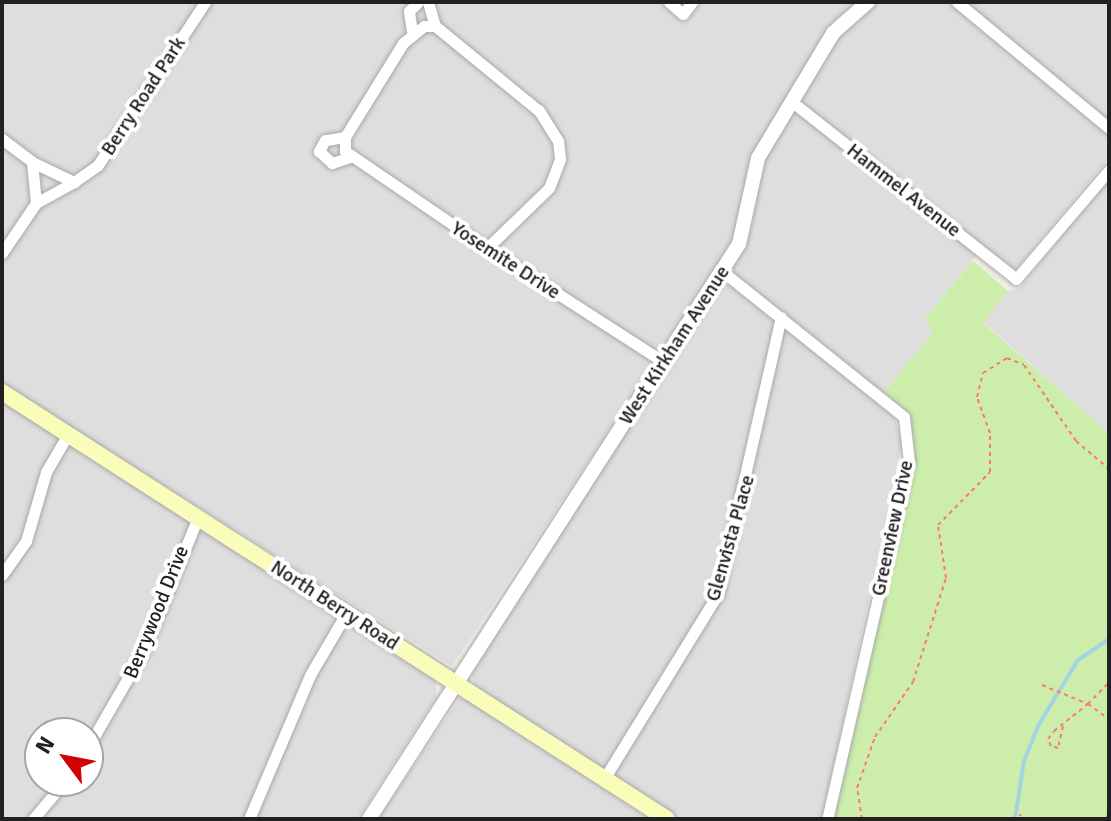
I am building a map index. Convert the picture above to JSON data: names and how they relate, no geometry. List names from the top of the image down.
{
  "streets": {
    "main road": ["North Berry Road"],
    "street": [
      "Berry Road Park",
      "Hammel Avenue",
      "Yosemite Drive",
      "West Kirkham Avenue",
      "Greenview Drive",
      "Glenvista Place",
      "Berrywood Drive"
    ]
  },
  "crossings": [
    ["Hammel Avenue", "West Kirkham Avenue"],
    ["Yosemite Drive", "West Kirkham Avenue"],
    ["West Kirkham Avenue", "Greenview Drive"],
    ["West Kirkham Avenue", "North Berry Road"],
    ["Greenview Drive", "Glenvista Place"],
    ["Glenvista Place", "North Berry Road"],
    ["North Berry Road", "Berrywood Drive"]
  ],
  "north": "top left"
}
